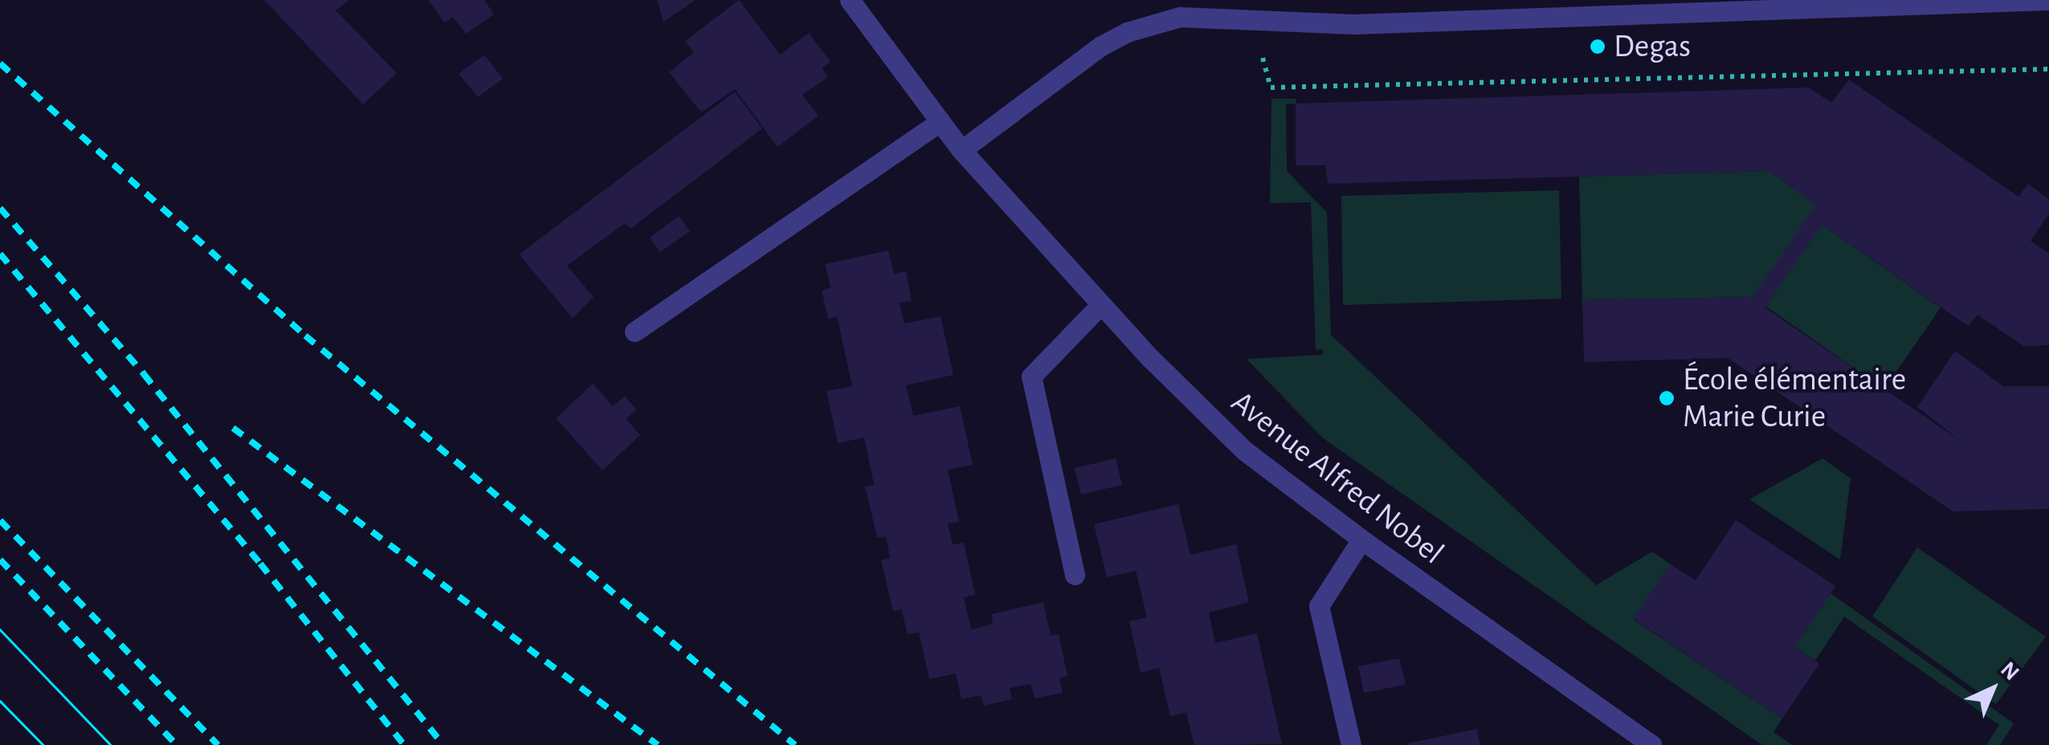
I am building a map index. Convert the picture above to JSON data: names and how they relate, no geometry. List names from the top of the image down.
{
  "streets": {
    "street": ["Avenue Alfred Nobel"]
  },
  "places": ["Degas", "École élémentaire Marie Curie"],
  "north": "top right"
}
